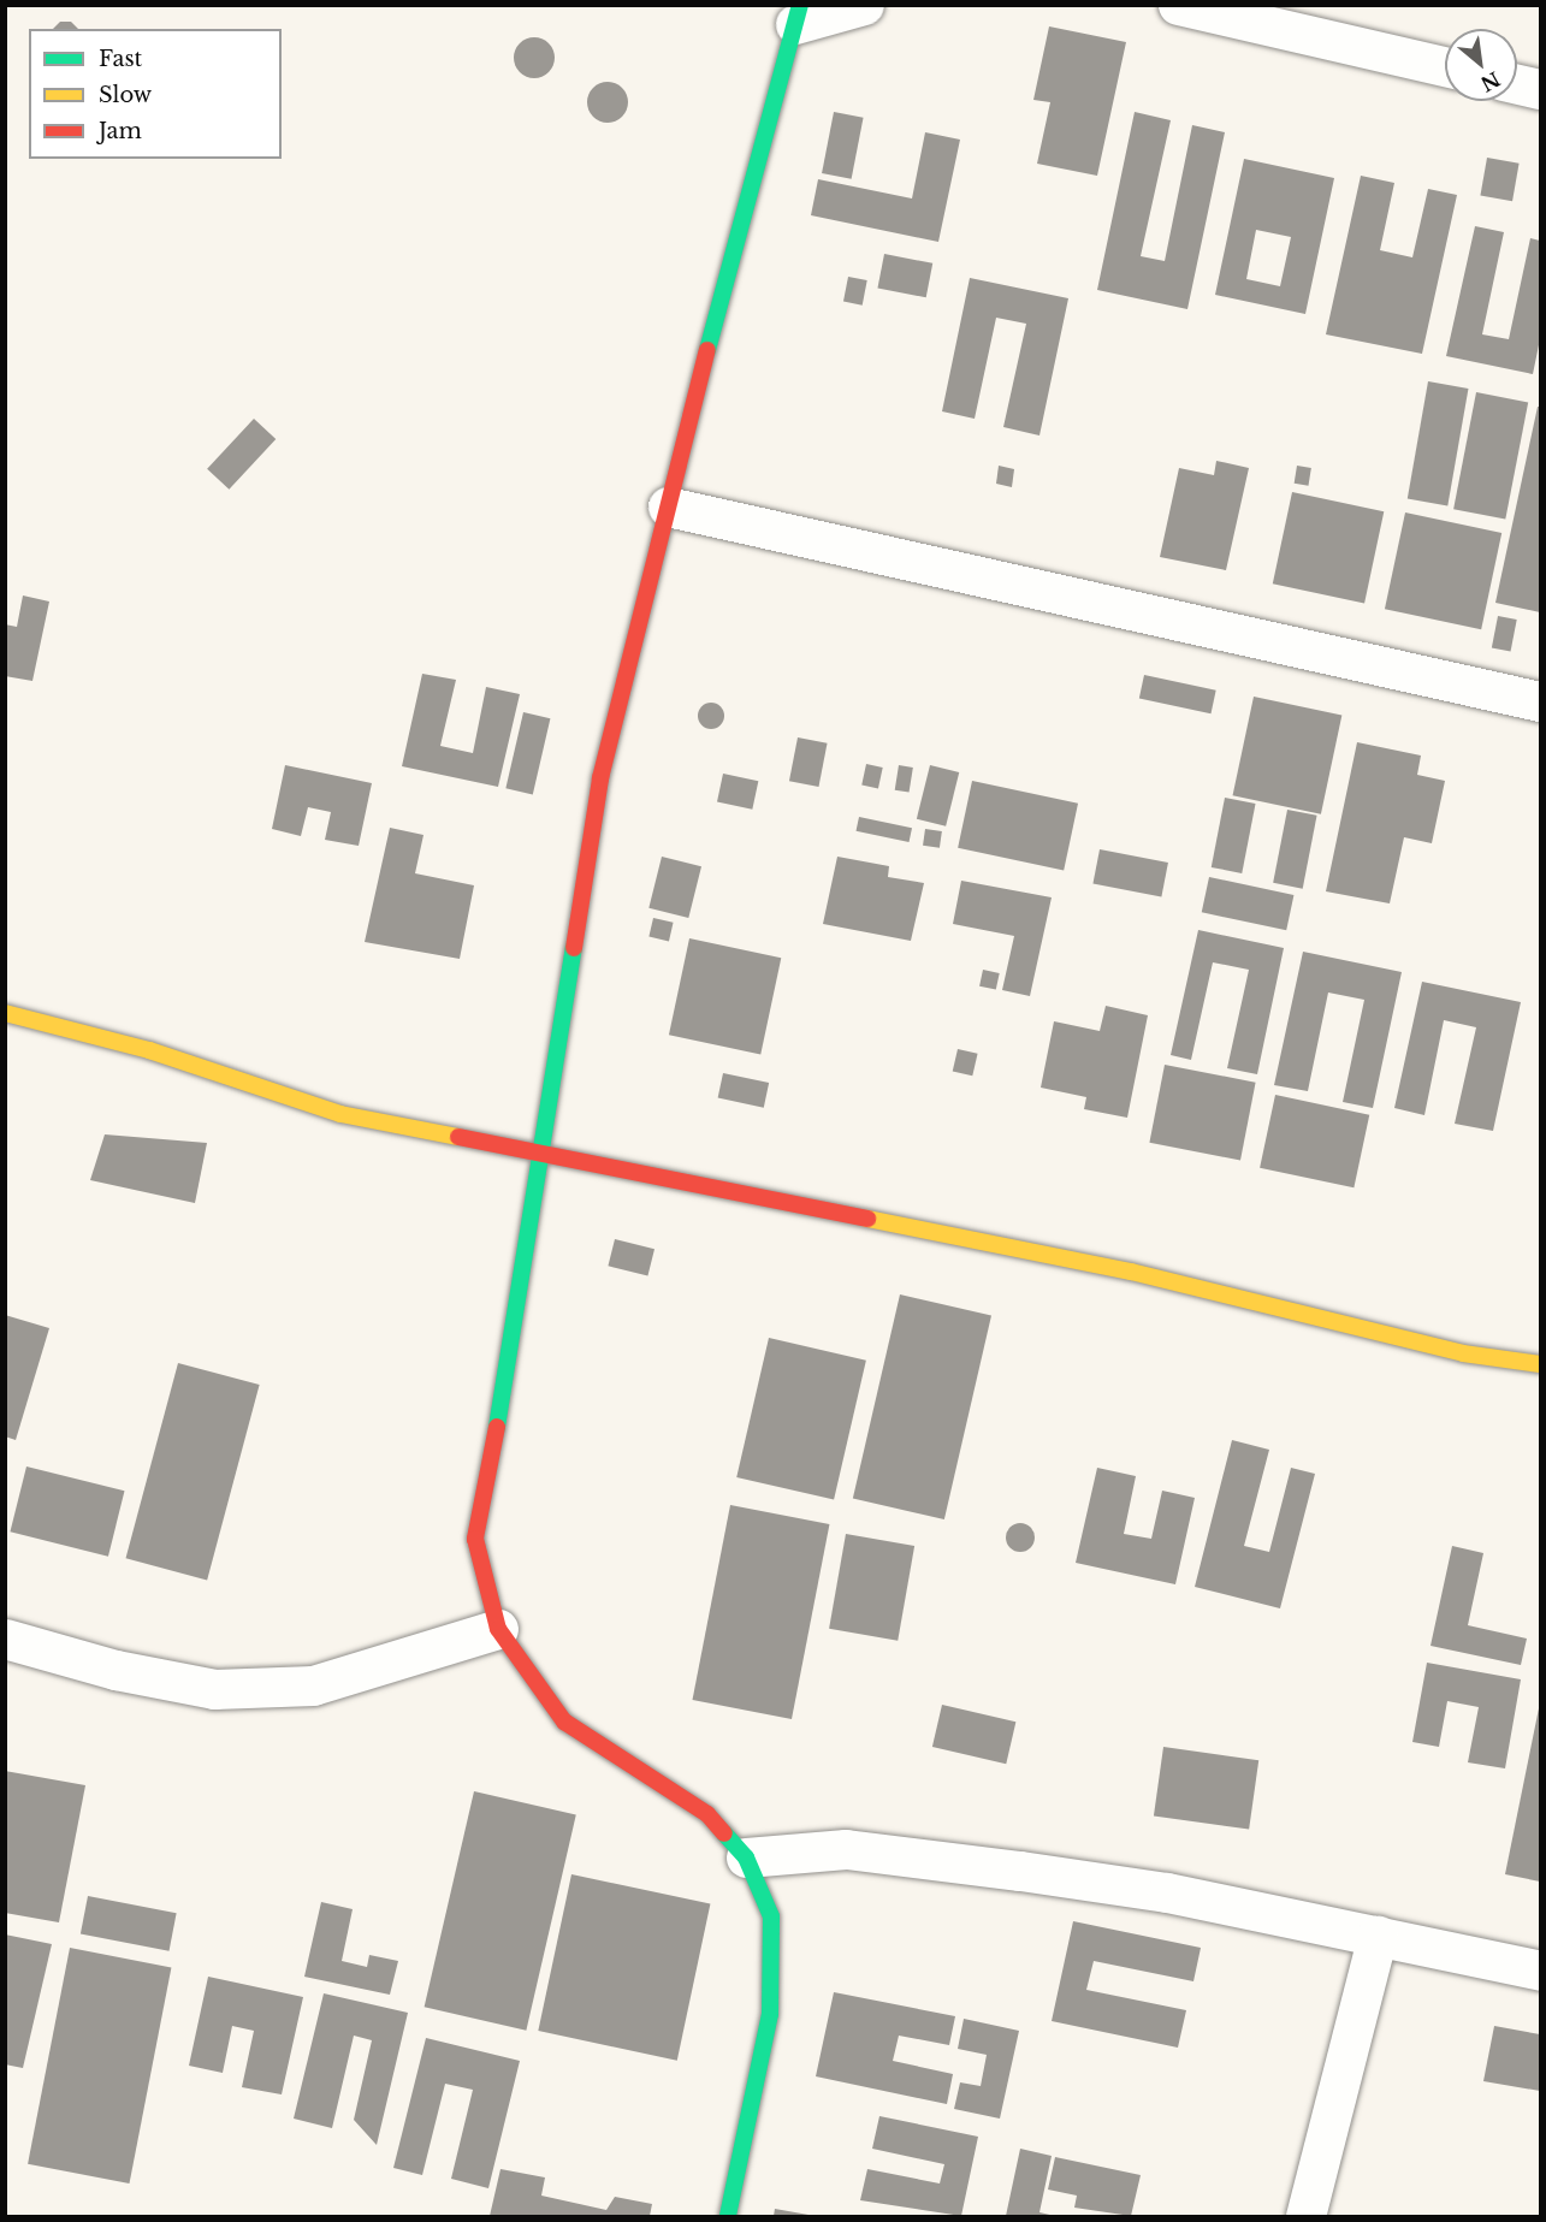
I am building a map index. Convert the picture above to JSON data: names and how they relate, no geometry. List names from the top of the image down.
{
  "legend": ["Fast", "Slow", "Jam"],
  "north": "bottom right"
}
